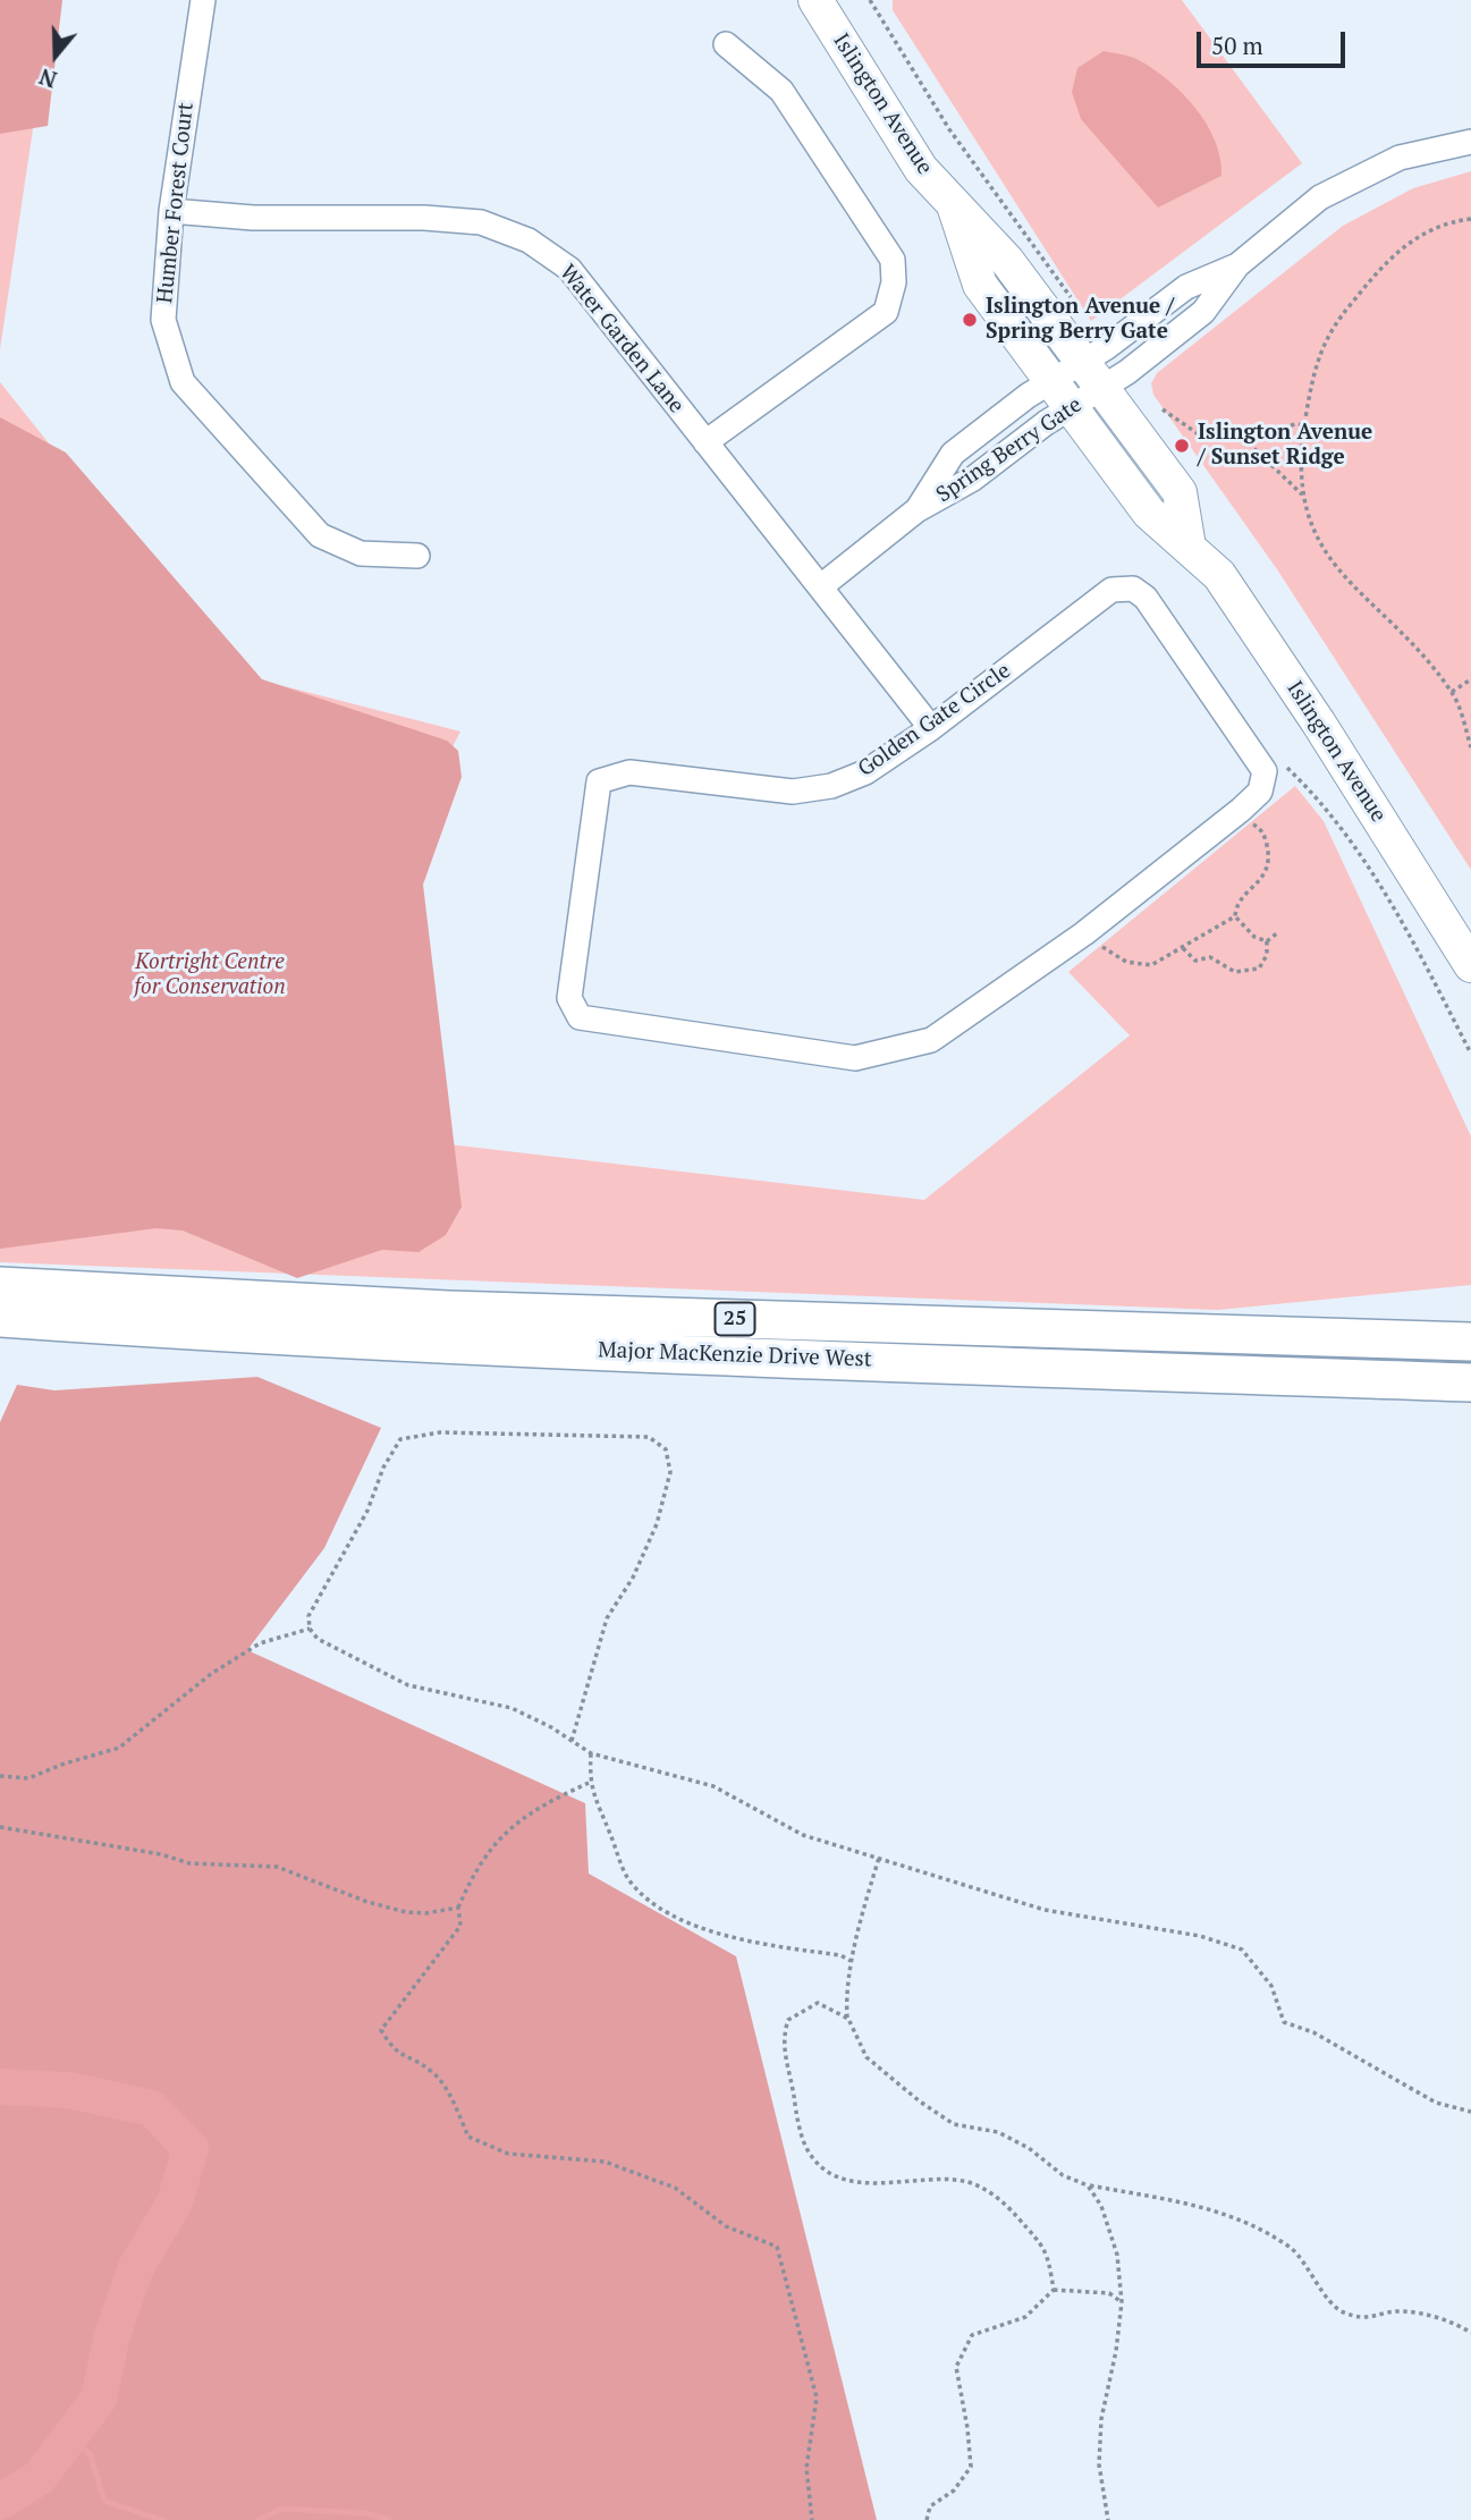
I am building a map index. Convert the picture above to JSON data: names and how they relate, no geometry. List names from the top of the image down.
{
  "streets": {
    "main road": ["Islington Avenue", "25", "Major MacKenzie Drive West"],
    "street": [
      "Humber Forest Court",
      "Water Garden Lane",
      "Spring Berry Gate",
      "Golden Gate Circle"
    ]
  },
  "crossings": [
    ["Islington Avenue", "Spring Berry Gate"],
    ["Humber Forest Court", "Water Garden Lane"],
    ["Water Garden Lane", "Spring Berry Gate"],
    ["Water Garden Lane", "Golden Gate Circle"]
  ],
  "parks": ["Kortright Centre for Conservation"],
  "places": ["Islington Avenue / Spring Berry Gate", "Islington Avenue / Sunset Ridge"],
  "scale_bar": "50 m",
  "north": "bottom"
}
